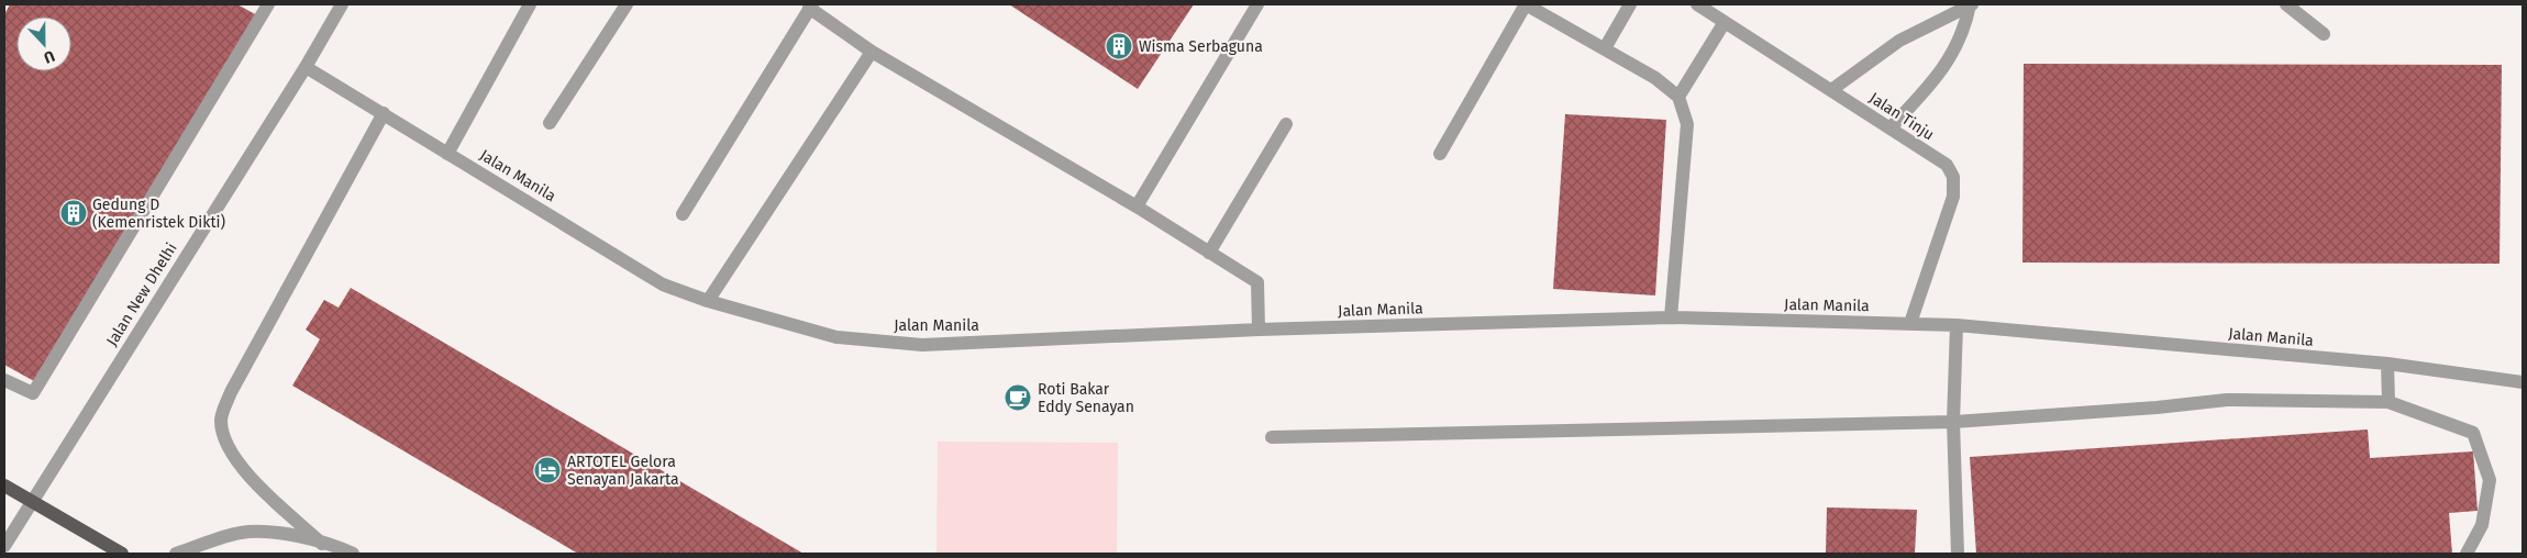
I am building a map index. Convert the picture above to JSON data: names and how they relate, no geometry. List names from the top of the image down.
{
  "streets": {
    "street": ["Jalan Tinju", "Jalan Manila", "Jalan New Dhelhi"]
  },
  "crossings": [
    ["Jalan Tinju", "Jalan Manila"],
    ["Jalan Manila", "Jalan New Dhelhi"]
  ],
  "places": {
    "building": ["Wisma Serbaguna", "Gedung D (Kemenristek Dikti)"],
    "cafe": ["Roti Bakar Eddy Senayan"],
    "hotel": ["ARTOTEL Gelora Senayan Jakarta"]
  },
  "north": "bottom"
}
